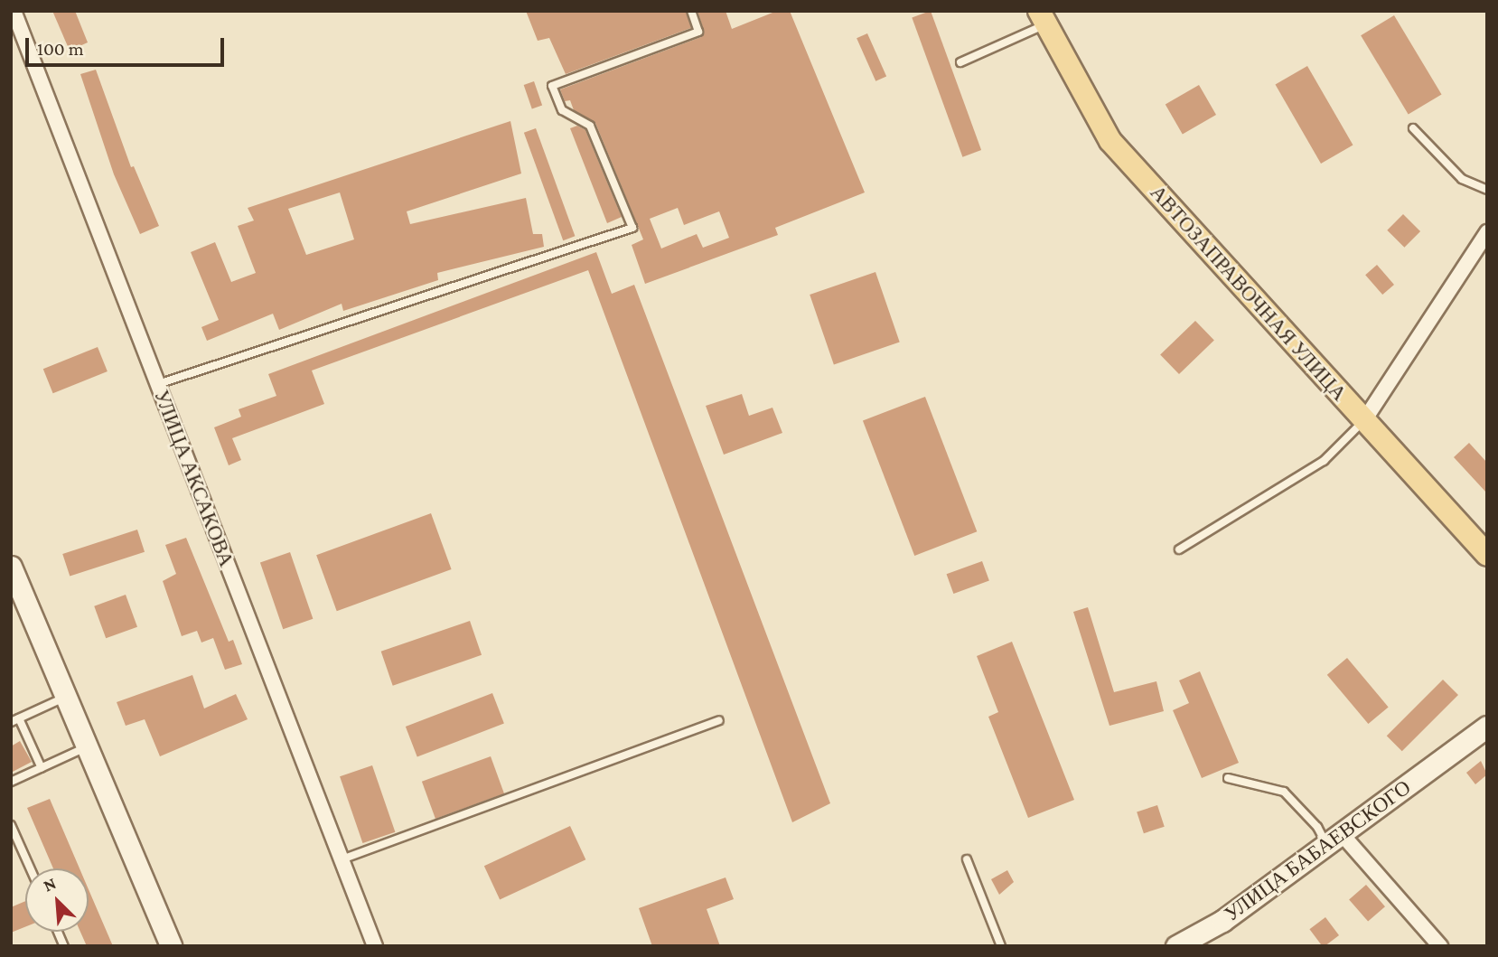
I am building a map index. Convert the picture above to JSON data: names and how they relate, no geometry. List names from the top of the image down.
{
  "streets": {
    "main road": ["АВТОЗАПРАВОЧНАЯ УЛИЦА", "УЛИЦА БАБАЕВСКОГО"],
    "street": ["УЛИЦА АКСАКОВА"]
  },
  "scale_bar": "100 m",
  "north": "top left"
}
